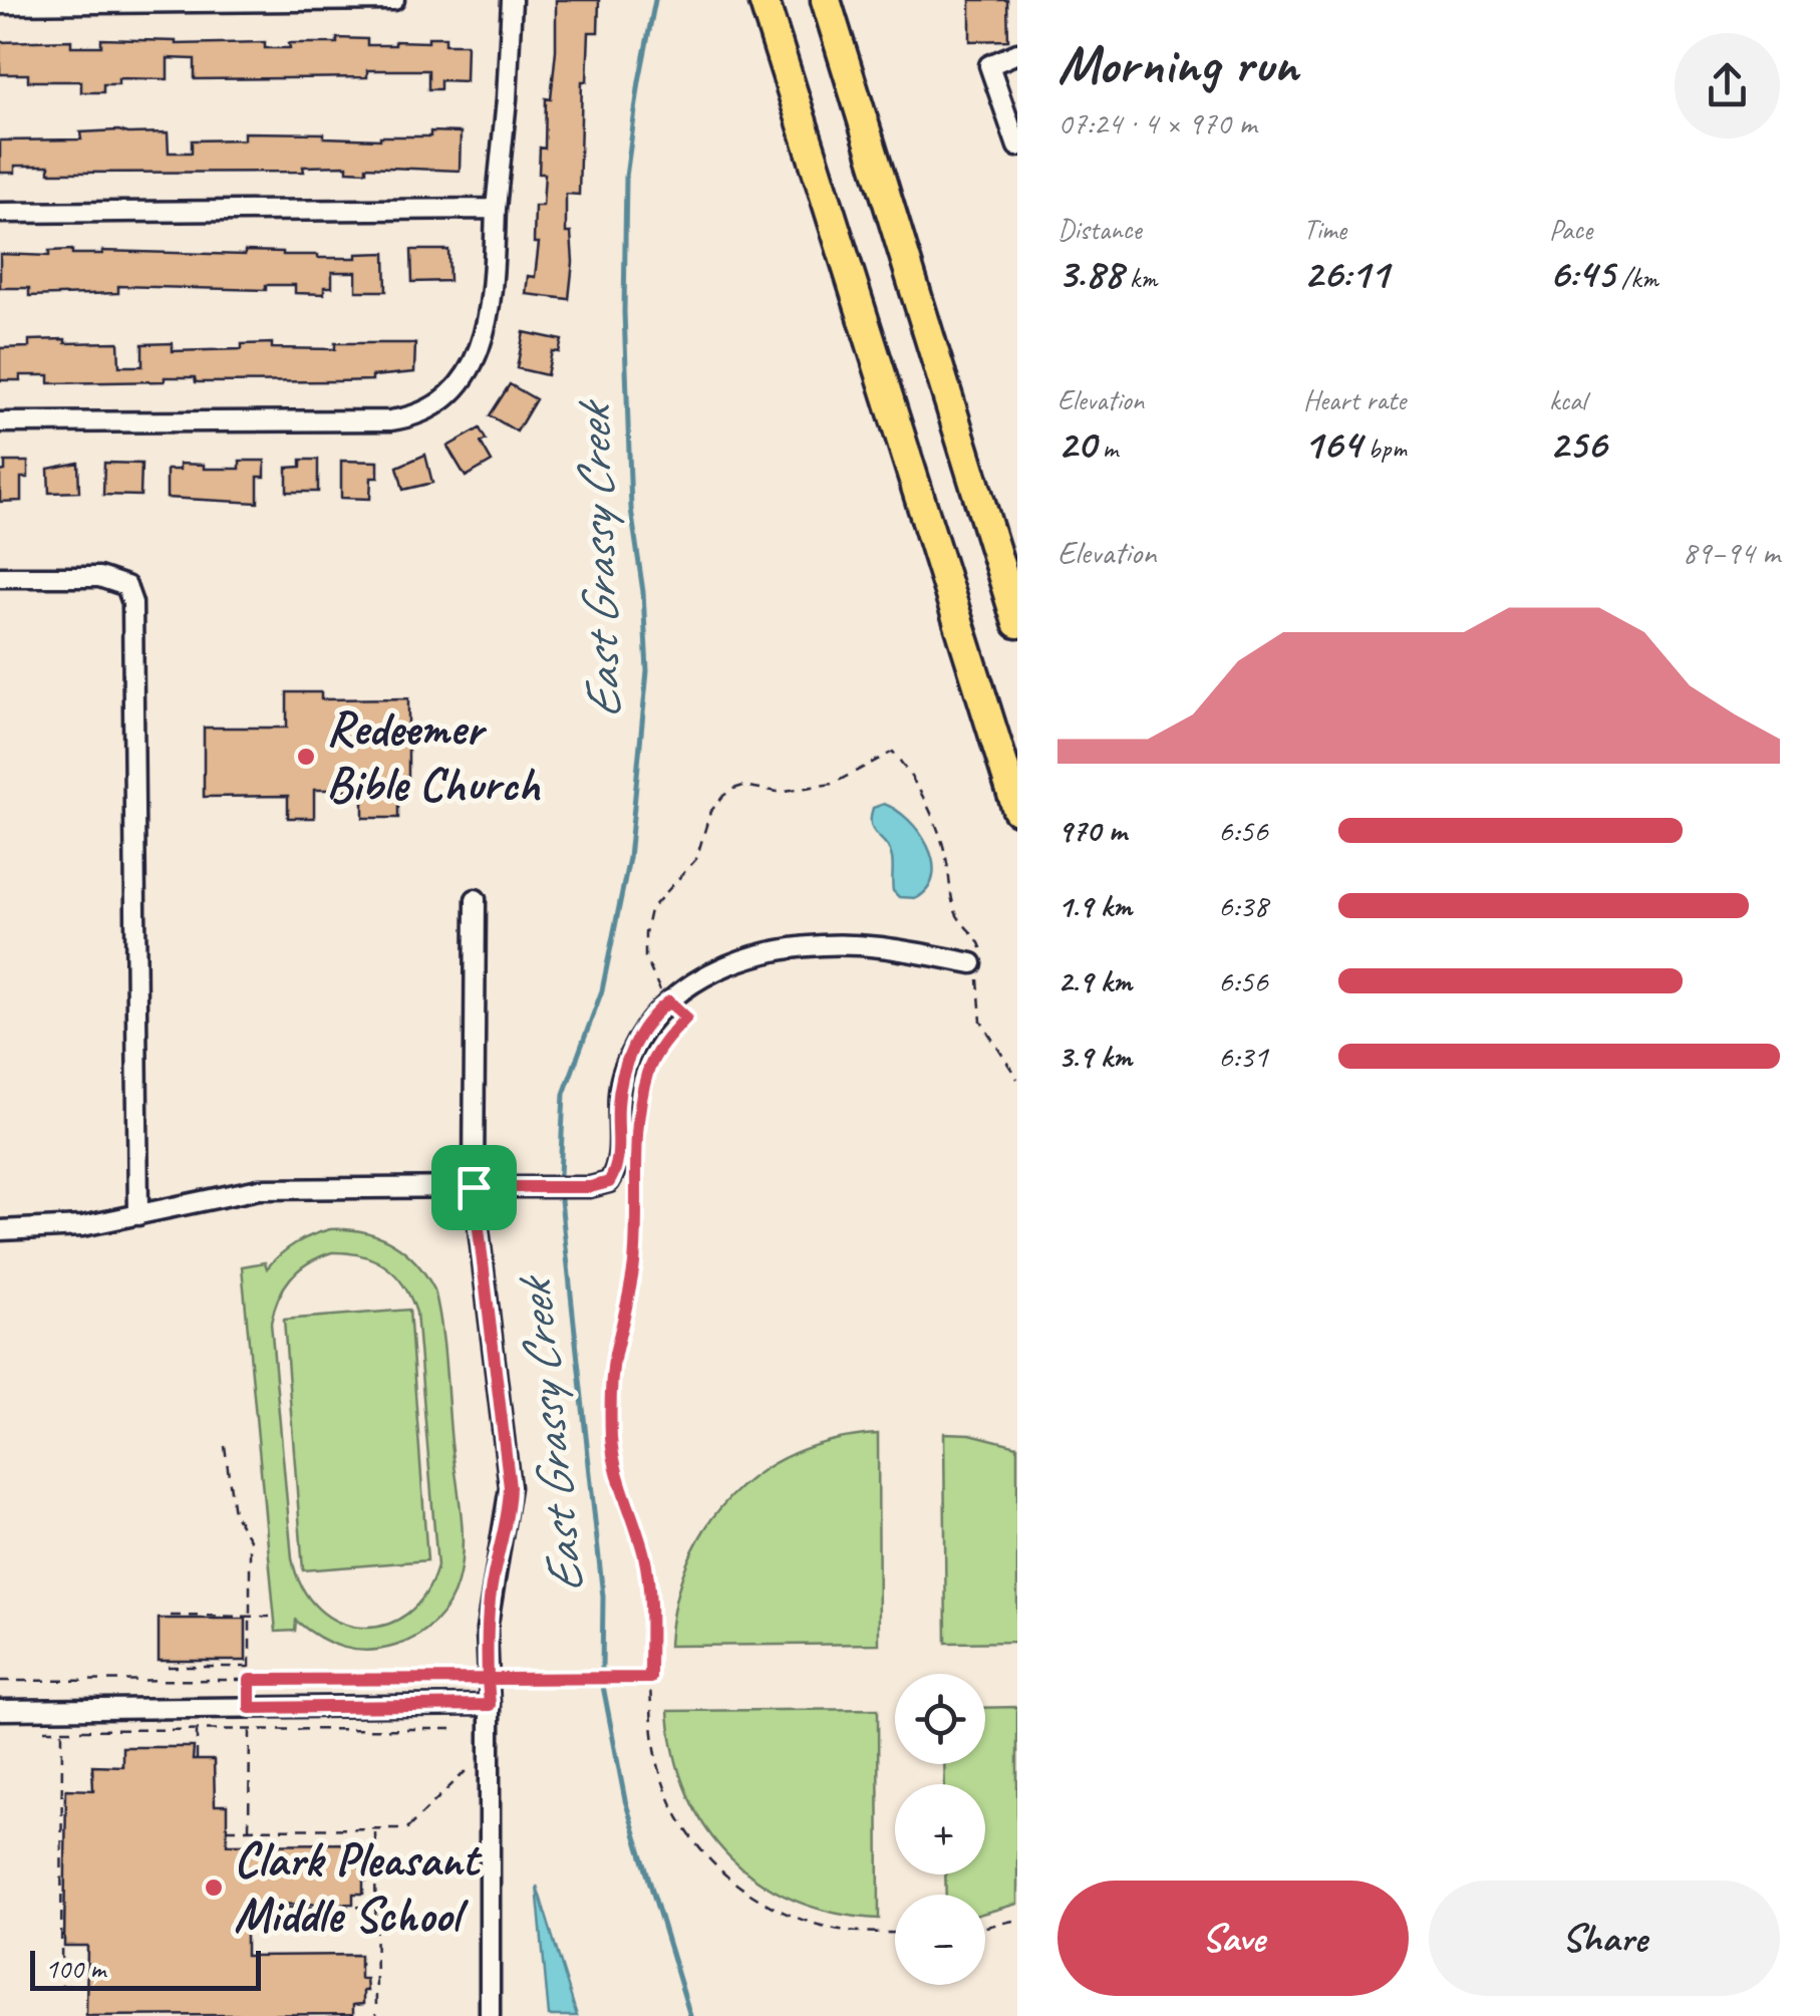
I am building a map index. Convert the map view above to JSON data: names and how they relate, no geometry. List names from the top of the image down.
{
  "water": ["East Grassy Creek"],
  "places": ["Redeemer Bible Church", "Clark Pleasant Middle School"],
  "scale_bar": "100 m",
  "page": {
    "heading": ["Morning run", "07:24 · 4 × 970 m"],
    "stats": [
      ["Distance", "3.88 km"],
      ["Time", "26:11"],
      ["Pace", "6:45 /km"],
      ["Elevation", "20 m"],
      ["Heart rate", "164 bpm"],
      ["kcal", "256"]
    ],
    "chart": ["Elevation", "89–94 m"],
    "list": [
      {
        "name": "970 m",
        "note": "6:56"
      },
      {
        "name": "1.9 km",
        "note": "6:38"
      },
      {
        "name": "2.9 km",
        "note": "6:56"
      },
      {
        "name": "3.9 km",
        "note": "6:31"
      }
    ],
    "map_buttons": ["+", "−"],
    "buttons": ["Save", "Share"],
    "scale": "100 m"
  }
}
